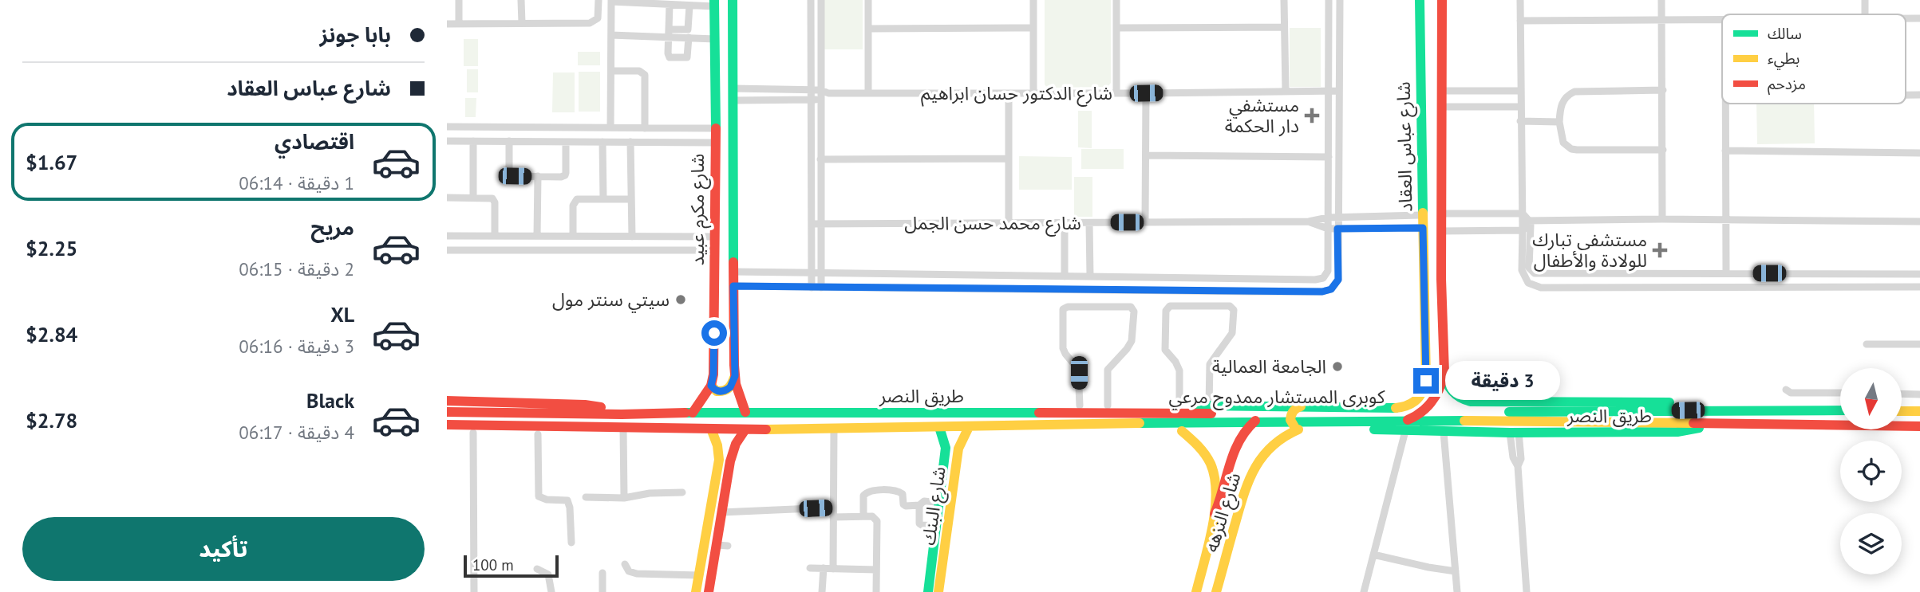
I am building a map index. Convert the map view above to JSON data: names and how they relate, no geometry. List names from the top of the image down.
{
  "streets": {
    "main road": [
      "شارع عباس العقاد",
      "شارع مكرم عبيد",
      "طريق النصر",
      "كوبرى المستشار ممدوح مرعي",
      "شارع البنك",
      "شارع النزهه"
    ],
    "street": ["شارع الدكتور حسان ابراهيم", "شارع محمد حسن الجمل"]
  },
  "crossings": [
    ["شارع الدكتور حسان ابراهيم", "شارع مكرم عبيد"],
    ["شارع عباس العقاد", "شارع محمد حسن الجمل"],
    ["شارع عباس العقاد", "طريق النصر"],
    ["شارع مكرم عبيد", "طريق النصر"],
    ["طريق النصر", "كوبرى المستشار ممدوح مرعي"],
    ["طريق النصر", "شارع البنك"],
    ["طريق النصر", "شارع النزهه"],
    ["كوبرى المستشار ممدوح مرعي", "شارع البنك"]
  ],
  "places": {
    "health": ["مستشفي دار الحكمة", "مستشفى تبارك للولادة والأطفال"],
    "other": ["سيتي سنتر مول", "الجامعة العمالية"]
  },
  "legend": ["سالك", "بطيء", "مزدحم"],
  "scale_bar": "100 m",
  "north": "bottom",
  "page": {
    "banner": ["بابا جونز", "شارع عباس العقاد"],
    "list": [
      {
        "name": "اقتصادي",
        "note": "1 دقيقة · 06:14",
        "value": "$1.67"
      },
      {
        "name": "مريح",
        "note": "2 دقيقة · 06:15",
        "value": "$2.25"
      },
      {
        "name": "XL",
        "note": "3 دقيقة · 06:16",
        "value": "$2.84"
      },
      {
        "name": "Black",
        "note": "4 دقيقة · 06:17",
        "value": "$2.78"
      }
    ],
    "bubble": "3 دقيقة",
    "buttons": "تأكيد",
    "scale": "100 m"
  }
}
